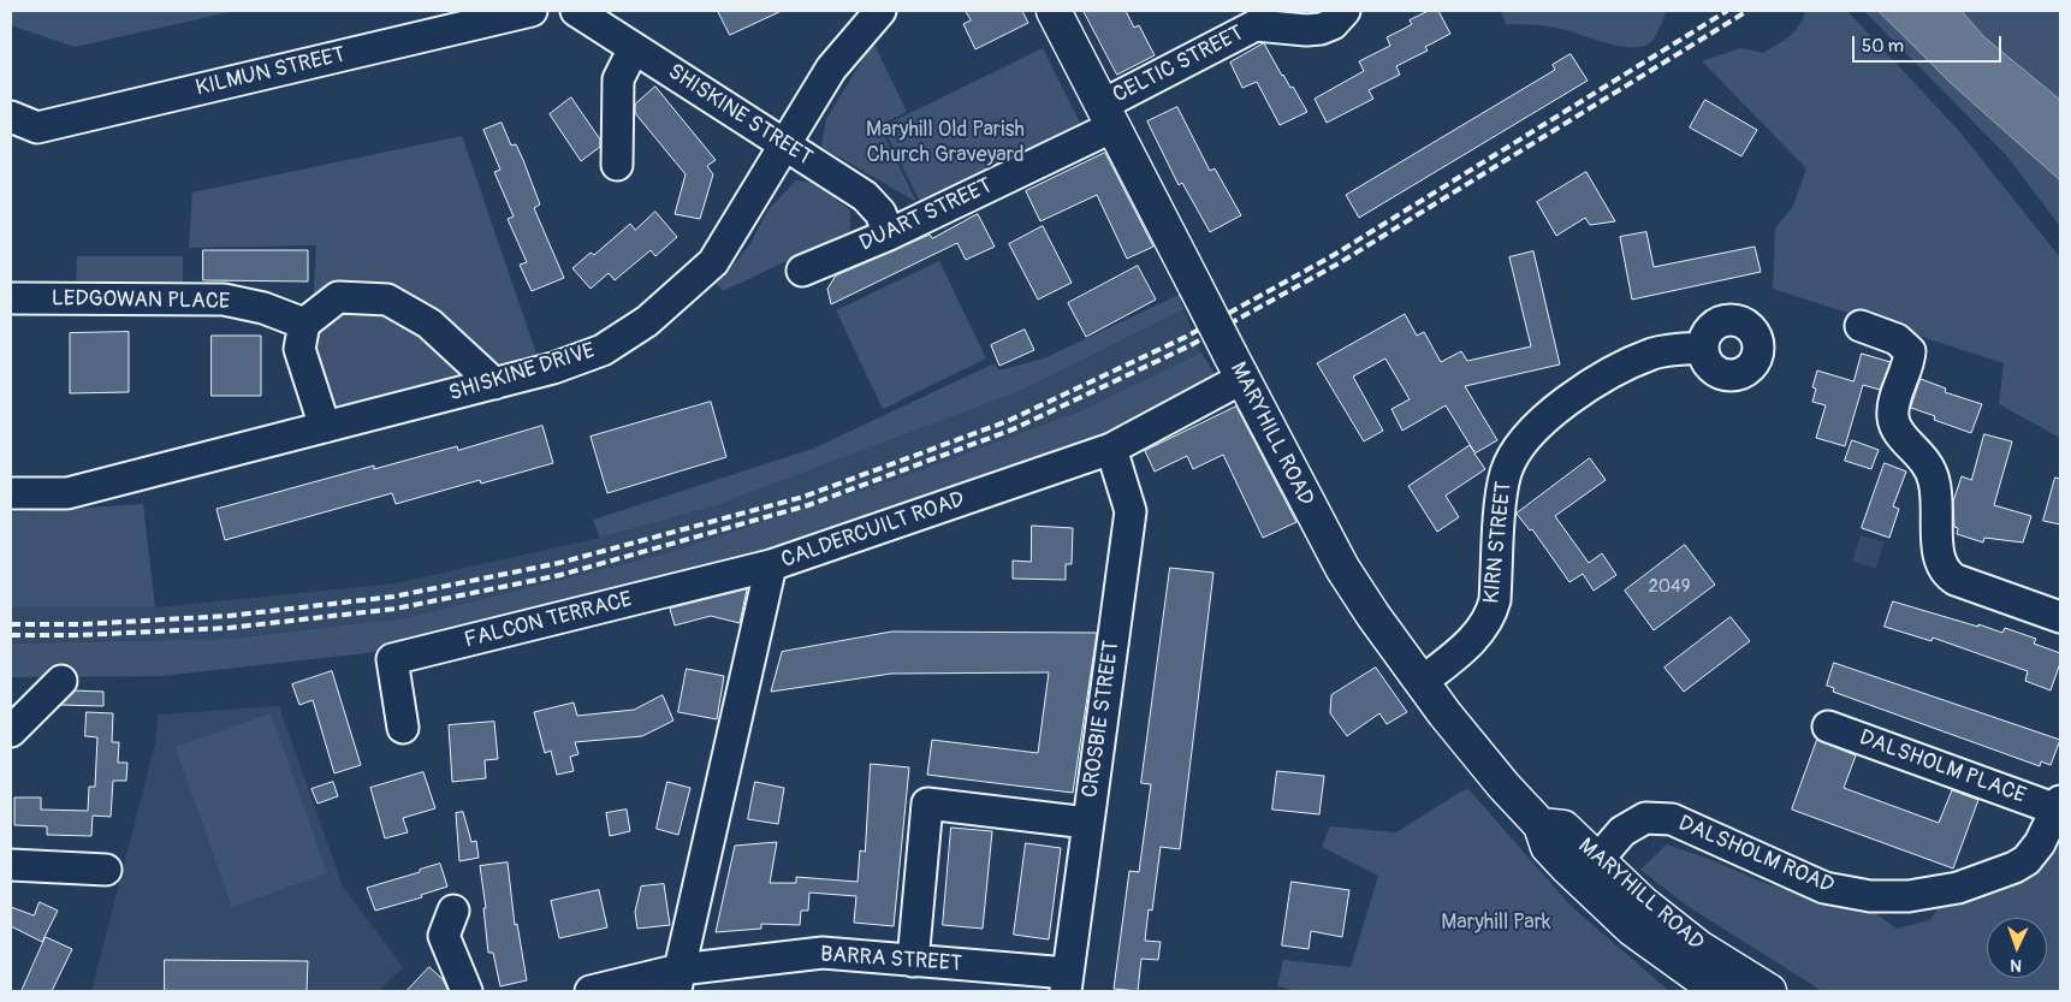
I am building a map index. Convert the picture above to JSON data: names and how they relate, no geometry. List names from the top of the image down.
{
  "streets": {
    "main road": ["MARYHILL ROAD"],
    "street": [
      "CELTIC STREET",
      "KILMUN STREET",
      "SHISKINE STREET",
      "DUART STREET",
      "LEDGOWAN PLACE",
      "SHISKINE DRIVE",
      "CALDERCUILT ROAD",
      "KIRN STREET",
      "FALCON TERRACE",
      "CROSBIE STREET",
      "DALSHOLM PLACE",
      "DALSHOLM ROAD",
      "BARRA STREET"
    ]
  },
  "crossings": [
    ["CELTIC STREET", "DUART STREET"],
    ["CELTIC STREET", "MARYHILL ROAD"],
    ["SHISKINE STREET", "DUART STREET"],
    ["SHISKINE STREET", "SHISKINE DRIVE"],
    ["DUART STREET", "MARYHILL ROAD"],
    ["MARYHILL ROAD", "CALDERCUILT ROAD"],
    ["MARYHILL ROAD", "KIRN STREET"],
    ["MARYHILL ROAD", "DALSHOLM ROAD"],
    ["CALDERCUILT ROAD", "FALCON TERRACE"],
    ["CALDERCUILT ROAD", "CROSBIE STREET"],
    ["CALDERCUILT ROAD", "BARRA STREET"],
    ["CROSBIE STREET", "BARRA STREET"],
    ["DALSHOLM PLACE", "DALSHOLM ROAD"]
  ],
  "parks": ["Maryhill Old Parish Church Graveyard", "Maryhill Park"],
  "house_numbers": ["2049"],
  "scale_bar": "50 m",
  "north": "bottom"
}
